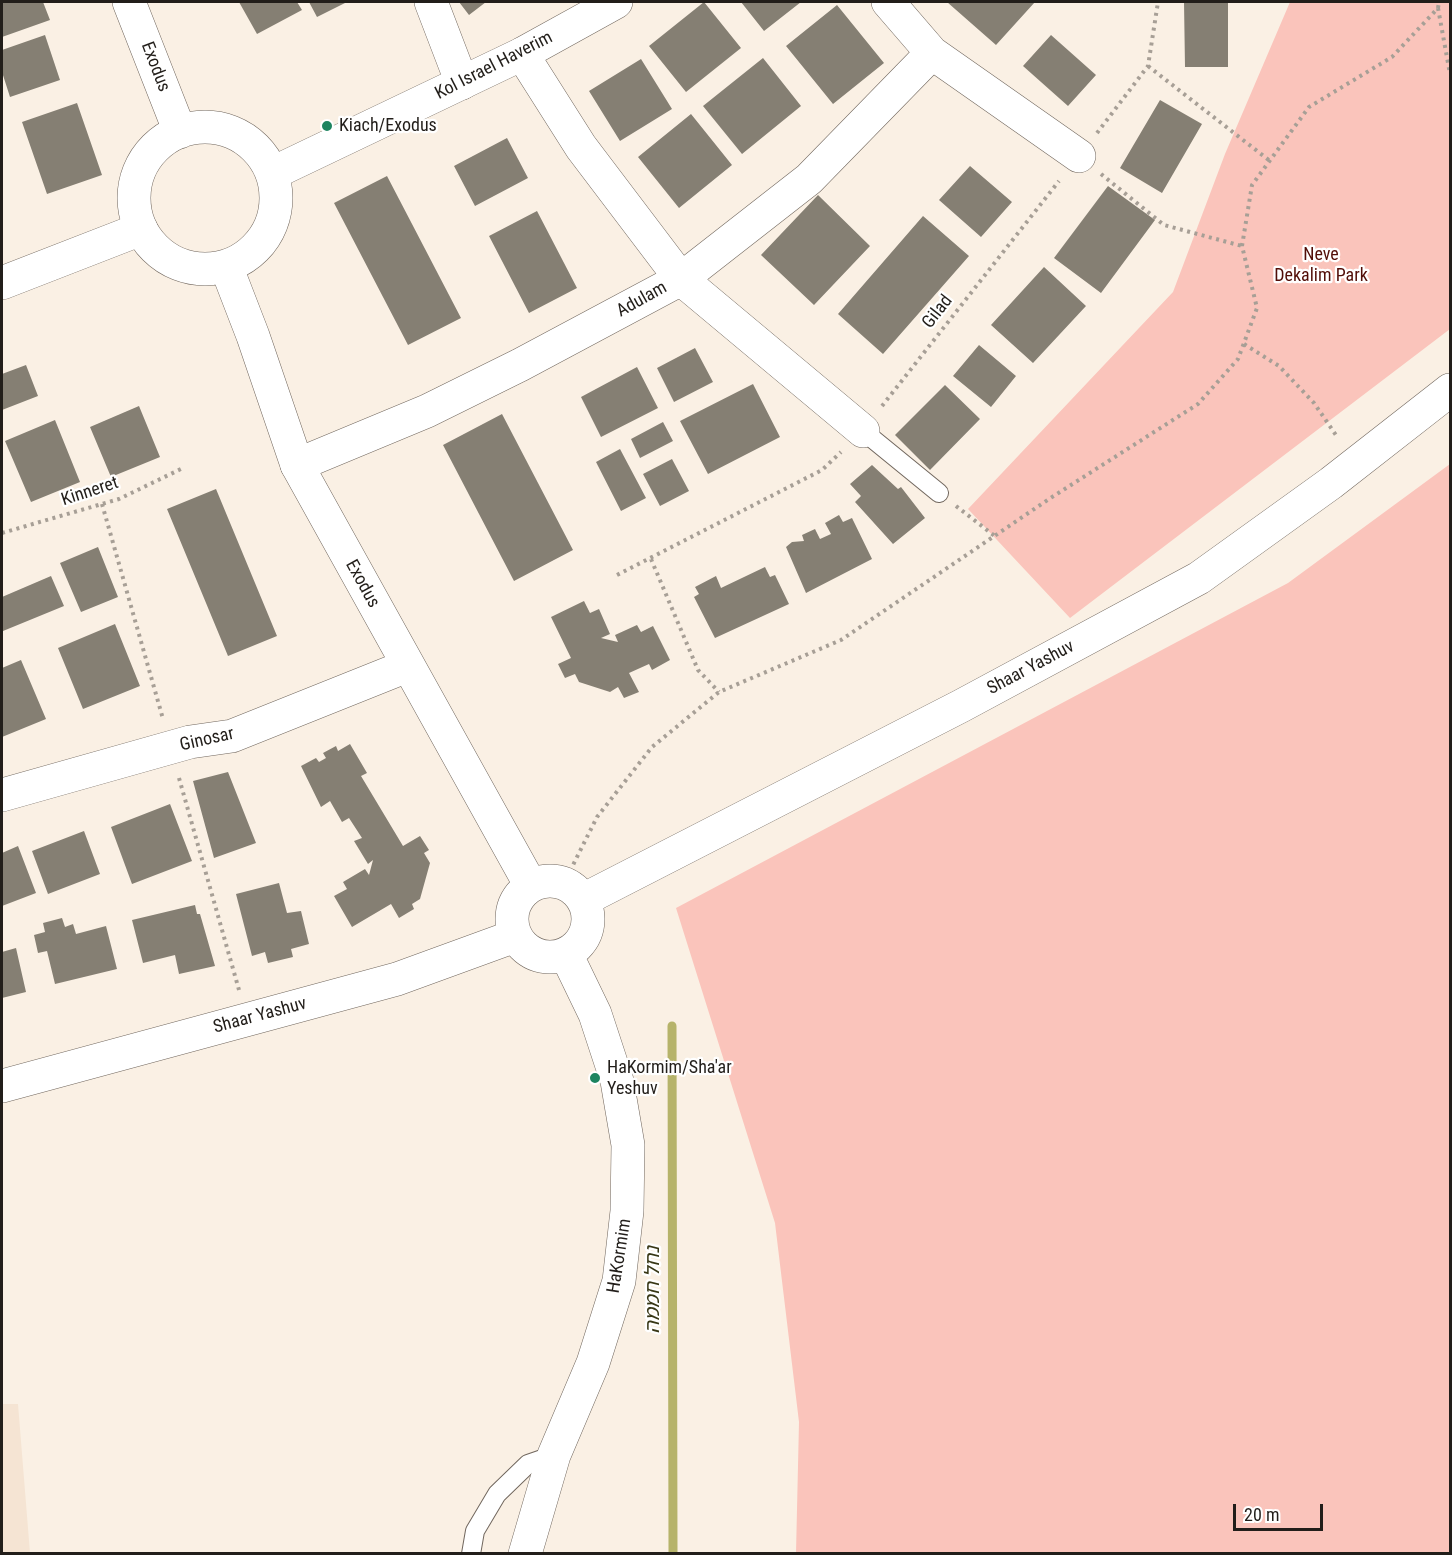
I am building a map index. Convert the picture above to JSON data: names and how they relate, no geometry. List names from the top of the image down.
{
  "streets": {
    "street": [
      "Kol Israel Haverim",
      "Exodus",
      "Adulam",
      "Shaar Yashuv",
      "Ginosar",
      "HaKormim"
    ],
    "path": ["Gilad", "Kinneret"]
  },
  "crossings": [
    ["Kol Israel Haverim", "Exodus"],
    ["Exodus", "Adulam"],
    ["Exodus", "Shaar Yashuv"],
    ["Exodus", "Ginosar"],
    ["Exodus", "HaKormim"],
    ["Shaar Yashuv", "HaKormim"]
  ],
  "water": ["נחל חממה"],
  "parks": ["Neve Dekalim Park"],
  "places": ["Kiach/Exodus", "HaKormim/Sha'ar Yeshuv"],
  "scale_bar": "20 m"
}
